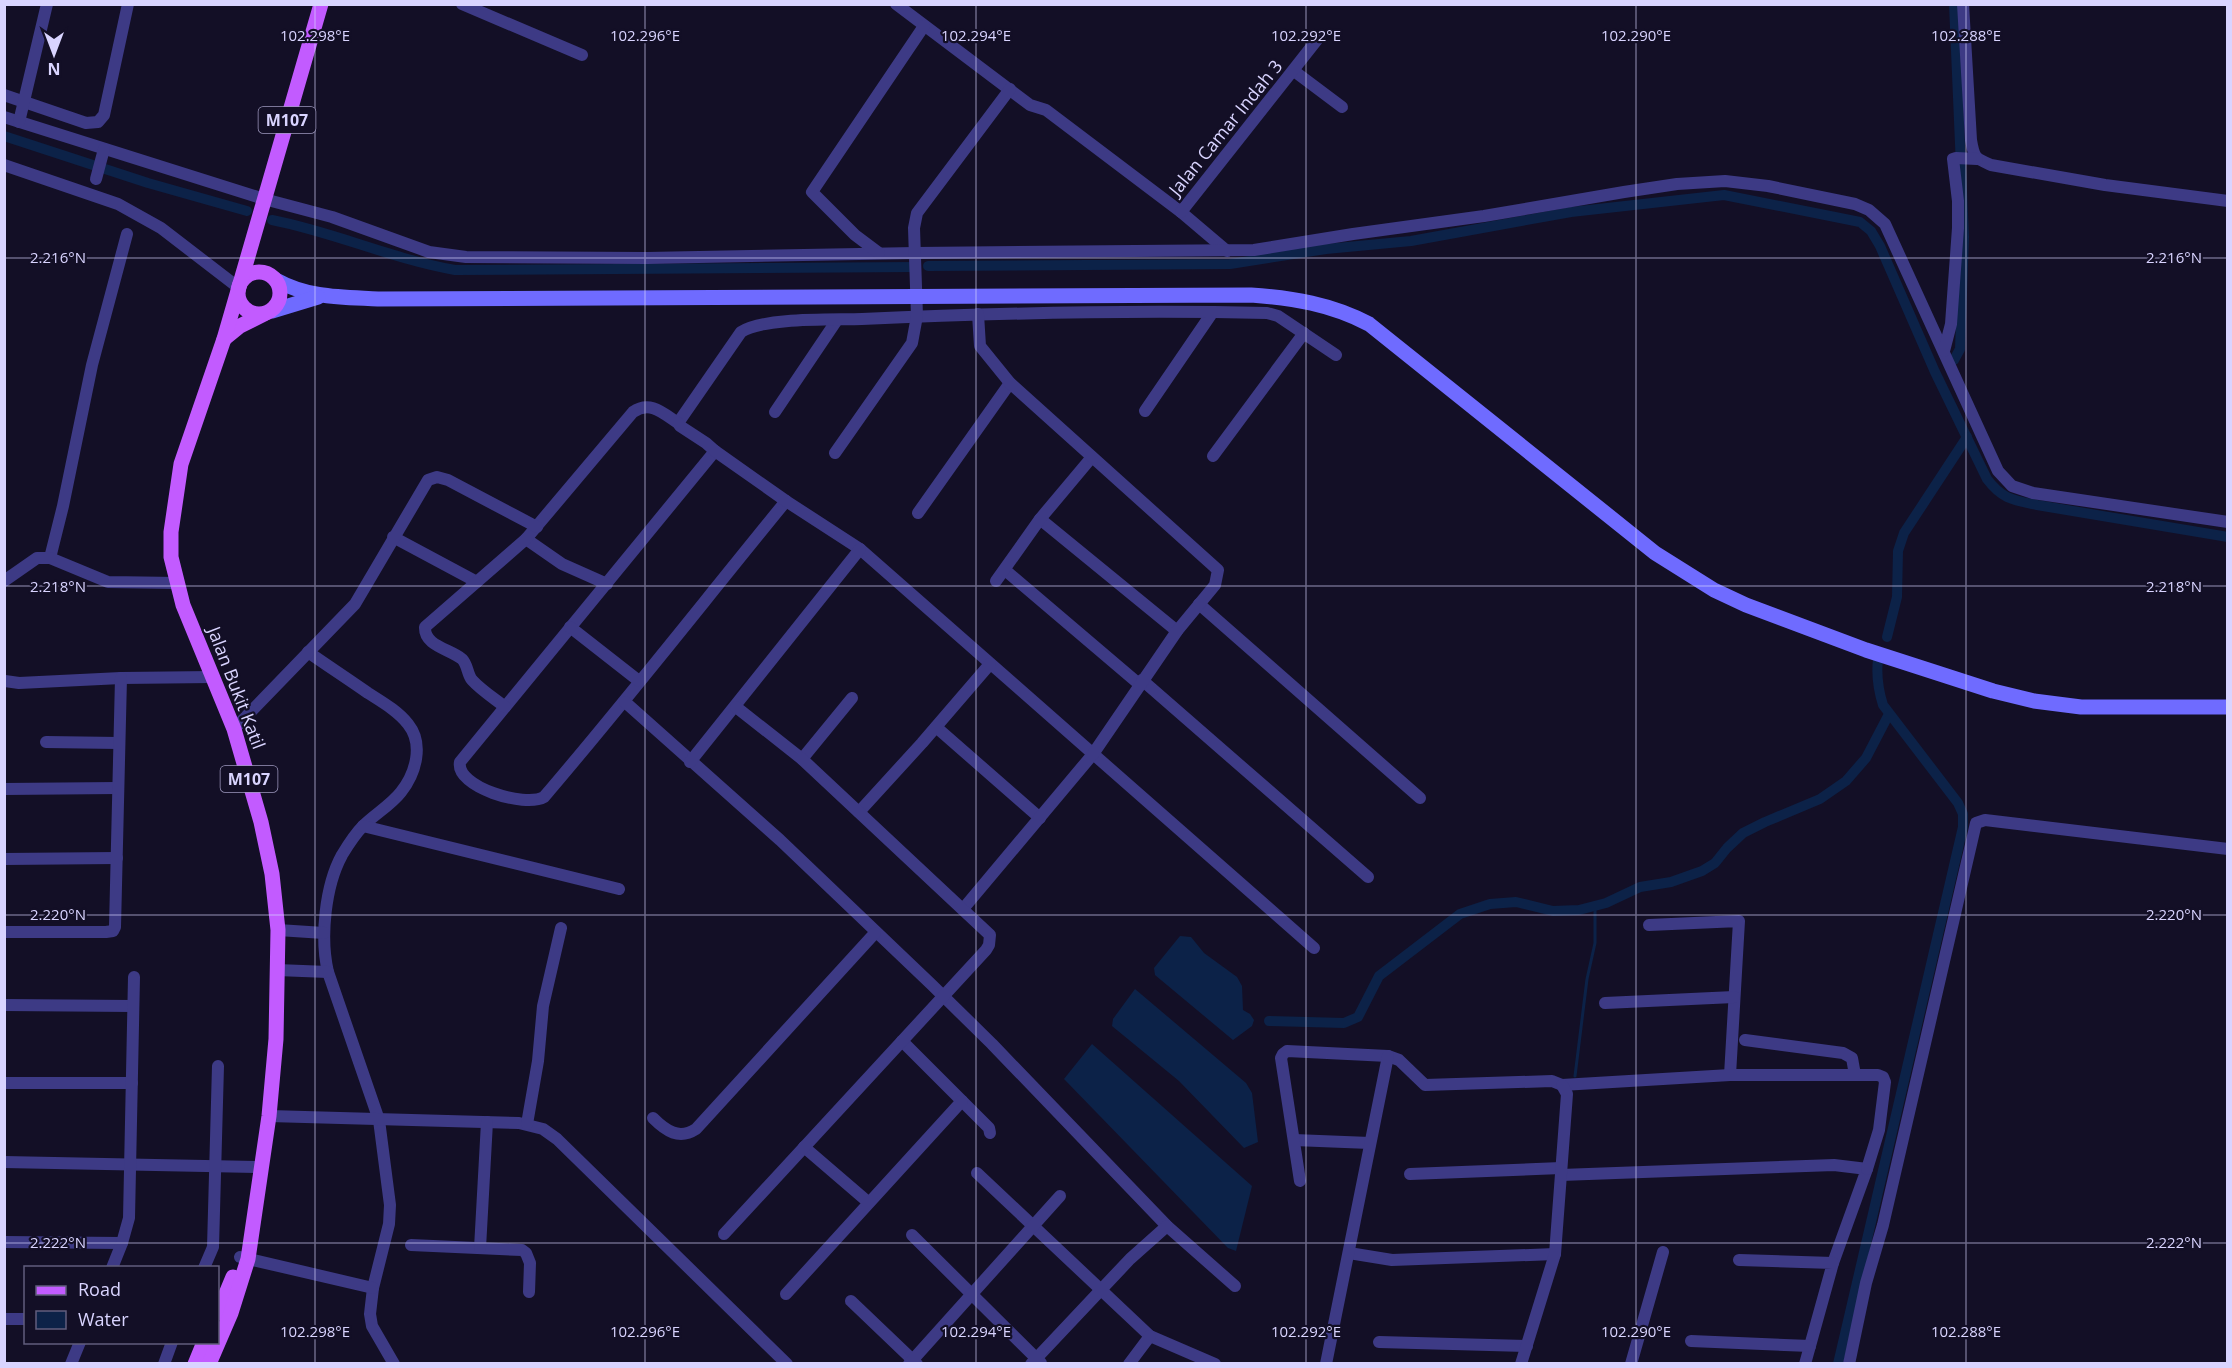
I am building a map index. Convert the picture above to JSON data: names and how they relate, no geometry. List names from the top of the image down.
{
  "streets": {
    "main road": ["M107", "Jalan Bukit Katil"],
    "street": ["Jalan Camar Indah 3"]
  },
  "crossings": [
    ["M107", "Jalan Bukit Katil"]
  ],
  "legend": ["Road", "Water"],
  "north": "bottom",
  "coordinates": [
    "102.298°E",
    "102.296°E",
    "102.294°E",
    "102.292°E",
    "102.290°E",
    "102.288°E",
    "2.216°N",
    "2.218°N",
    "2.220°N",
    "2.222°N"
  ]
}
